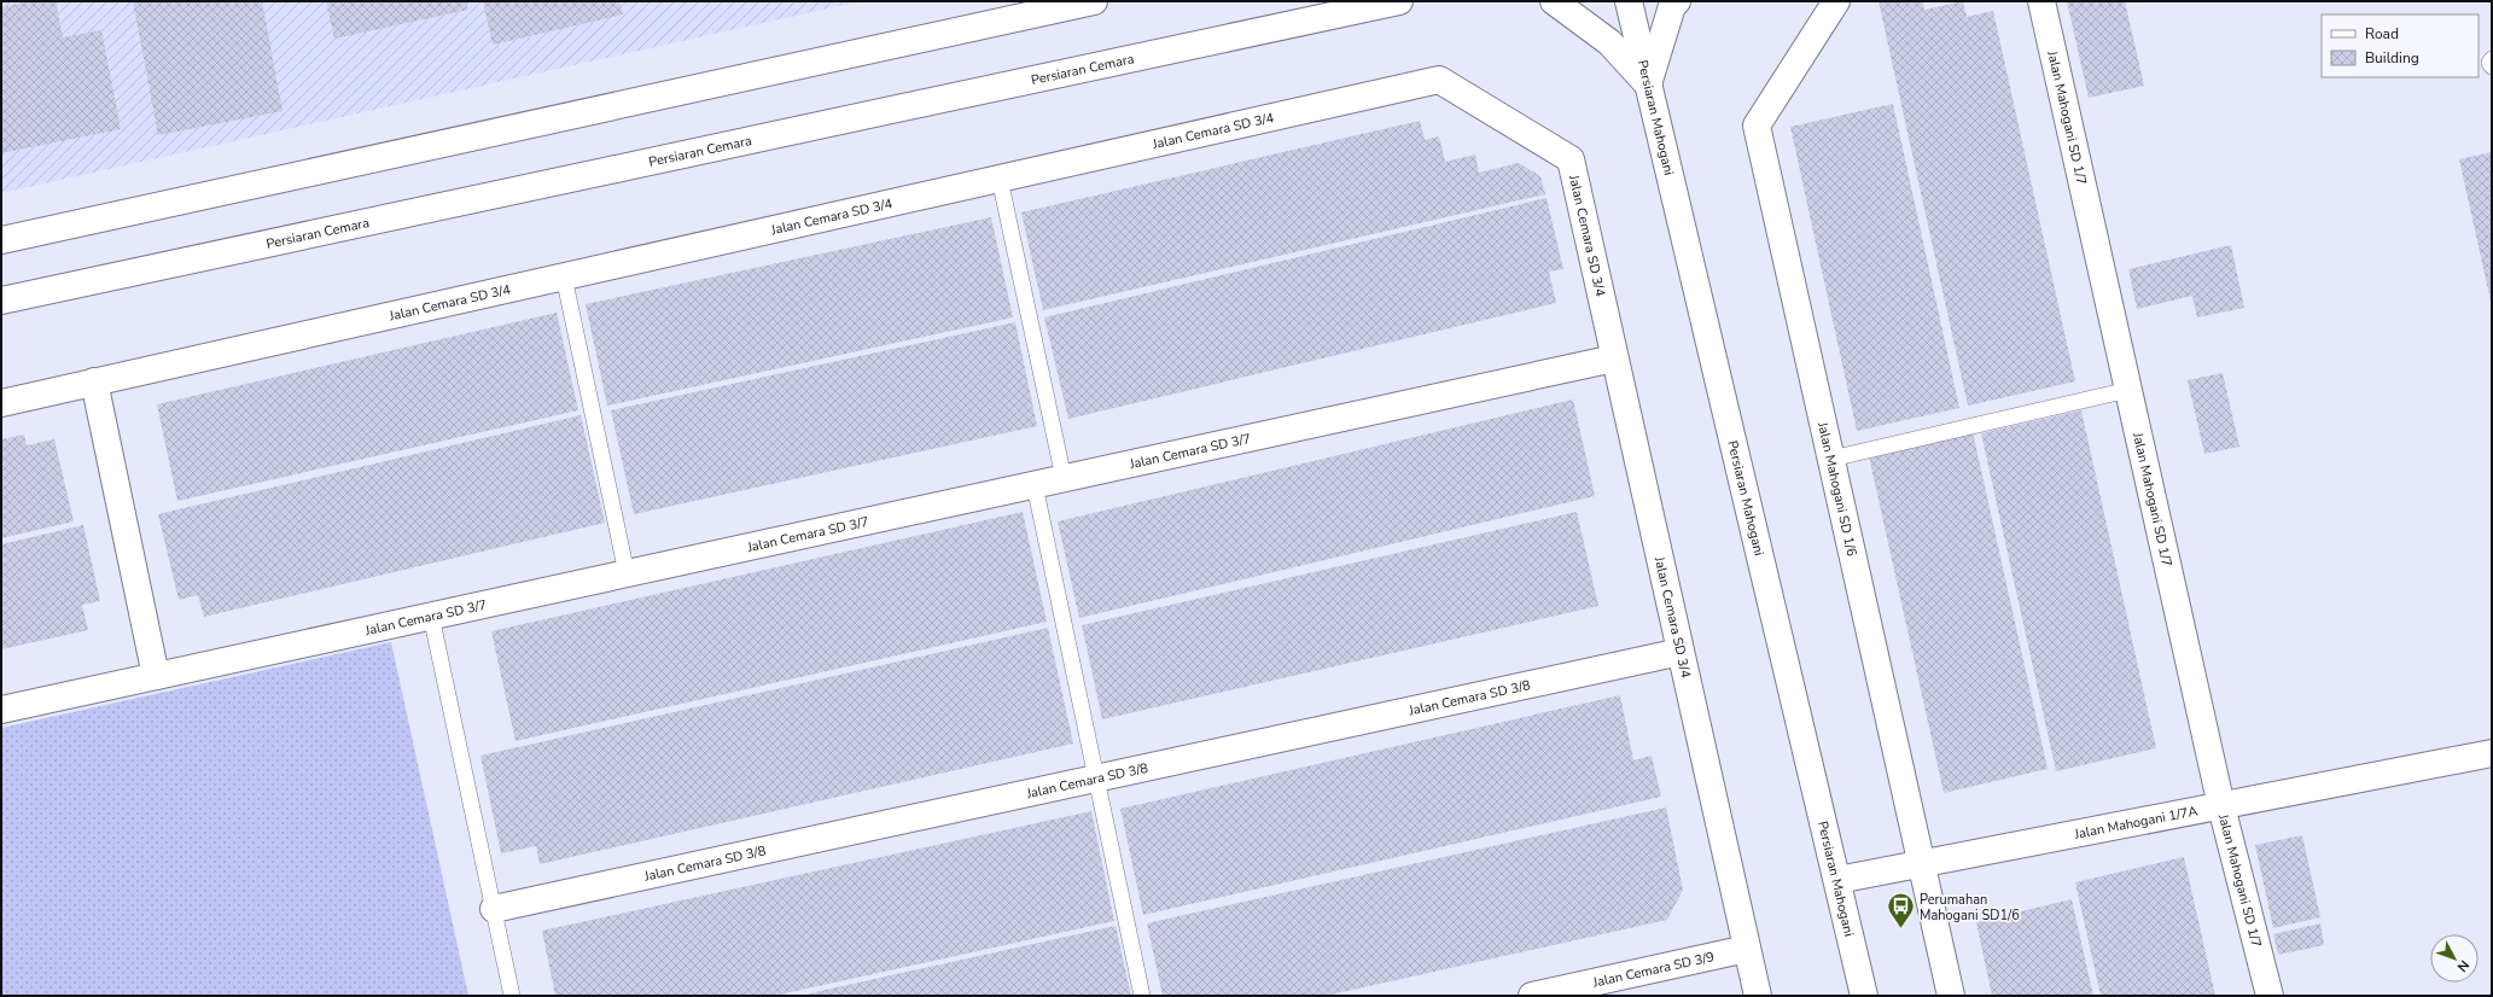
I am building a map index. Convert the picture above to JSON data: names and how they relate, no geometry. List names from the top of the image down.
{
  "streets": {
    "street": [
      "Persiaran Cemara",
      "Jalan Mahogani SD 1/7",
      "Persiaran Mahogani",
      "Jalan Cemara SD 3/4",
      "Jalan Cemara SD 3/7",
      "Jalan Mahogani SD 1/6",
      "Jalan Cemara SD 3/8",
      "Jalan Mahogani 1/7A",
      "Jalan Cemara SD 3/9"
    ]
  },
  "crossings": [
    ["Jalan Mahogani SD 1/7", "Jalan Mahogani 1/7A"],
    ["Persiaran Mahogani", "Jalan Mahogani 1/7A"],
    ["Jalan Cemara SD 3/4", "Jalan Cemara SD 3/7"],
    ["Jalan Cemara SD 3/4", "Jalan Cemara SD 3/8"],
    ["Jalan Cemara SD 3/4", "Jalan Cemara SD 3/9"],
    ["Jalan Mahogani SD 1/6", "Jalan Mahogani 1/7A"]
  ],
  "places": {
    "bus stop": ["Perumahan Mahogani SD1/6"]
  },
  "legend": ["Road", "Building"],
  "north": "bottom right"
}
